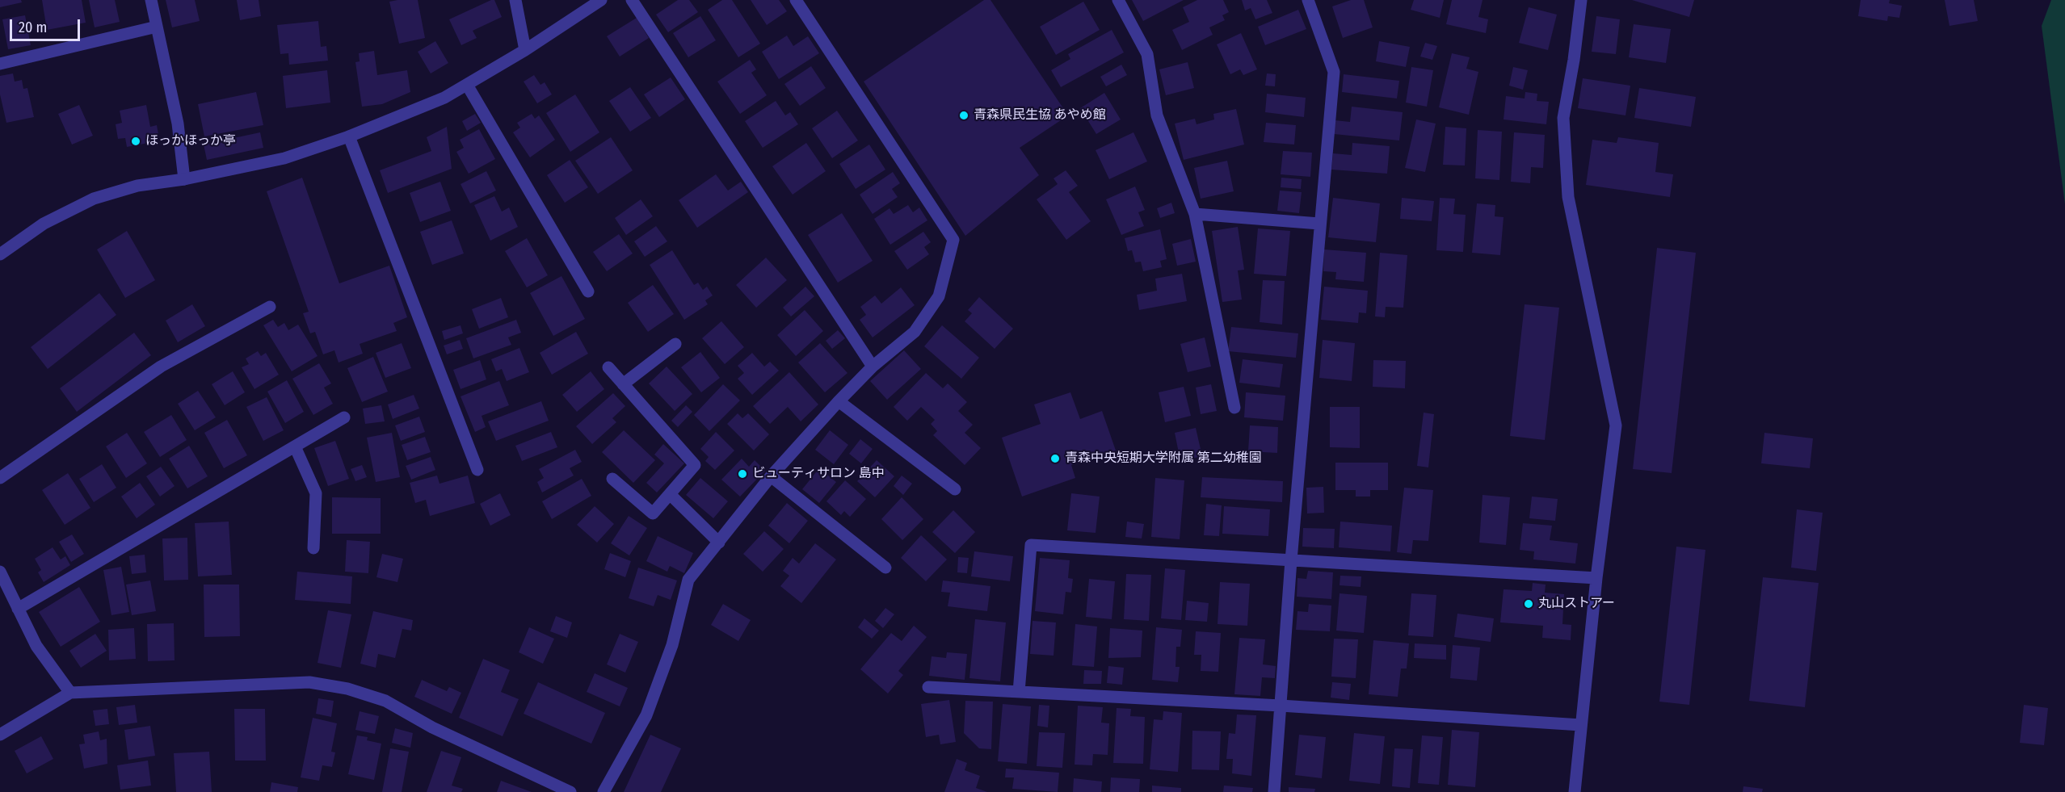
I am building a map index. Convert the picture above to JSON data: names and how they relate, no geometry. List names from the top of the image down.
{
  "places": [
    "青森県民生協 あやめ館",
    "ほっかほっか亭",
    "青森中央短期大学附属 第二幼稚園",
    "ビューティサロン 島中",
    "丸山ストアー"
  ],
  "scale_bar": "20 m"
}
